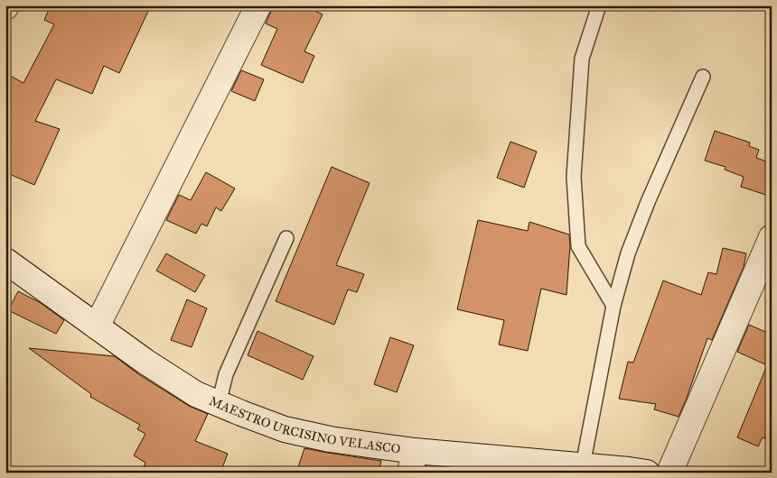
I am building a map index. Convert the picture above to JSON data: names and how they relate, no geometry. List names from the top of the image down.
{
  "streets": {
    "street": ["MAESTRO URCISINO VELASCO"]
  }
}
